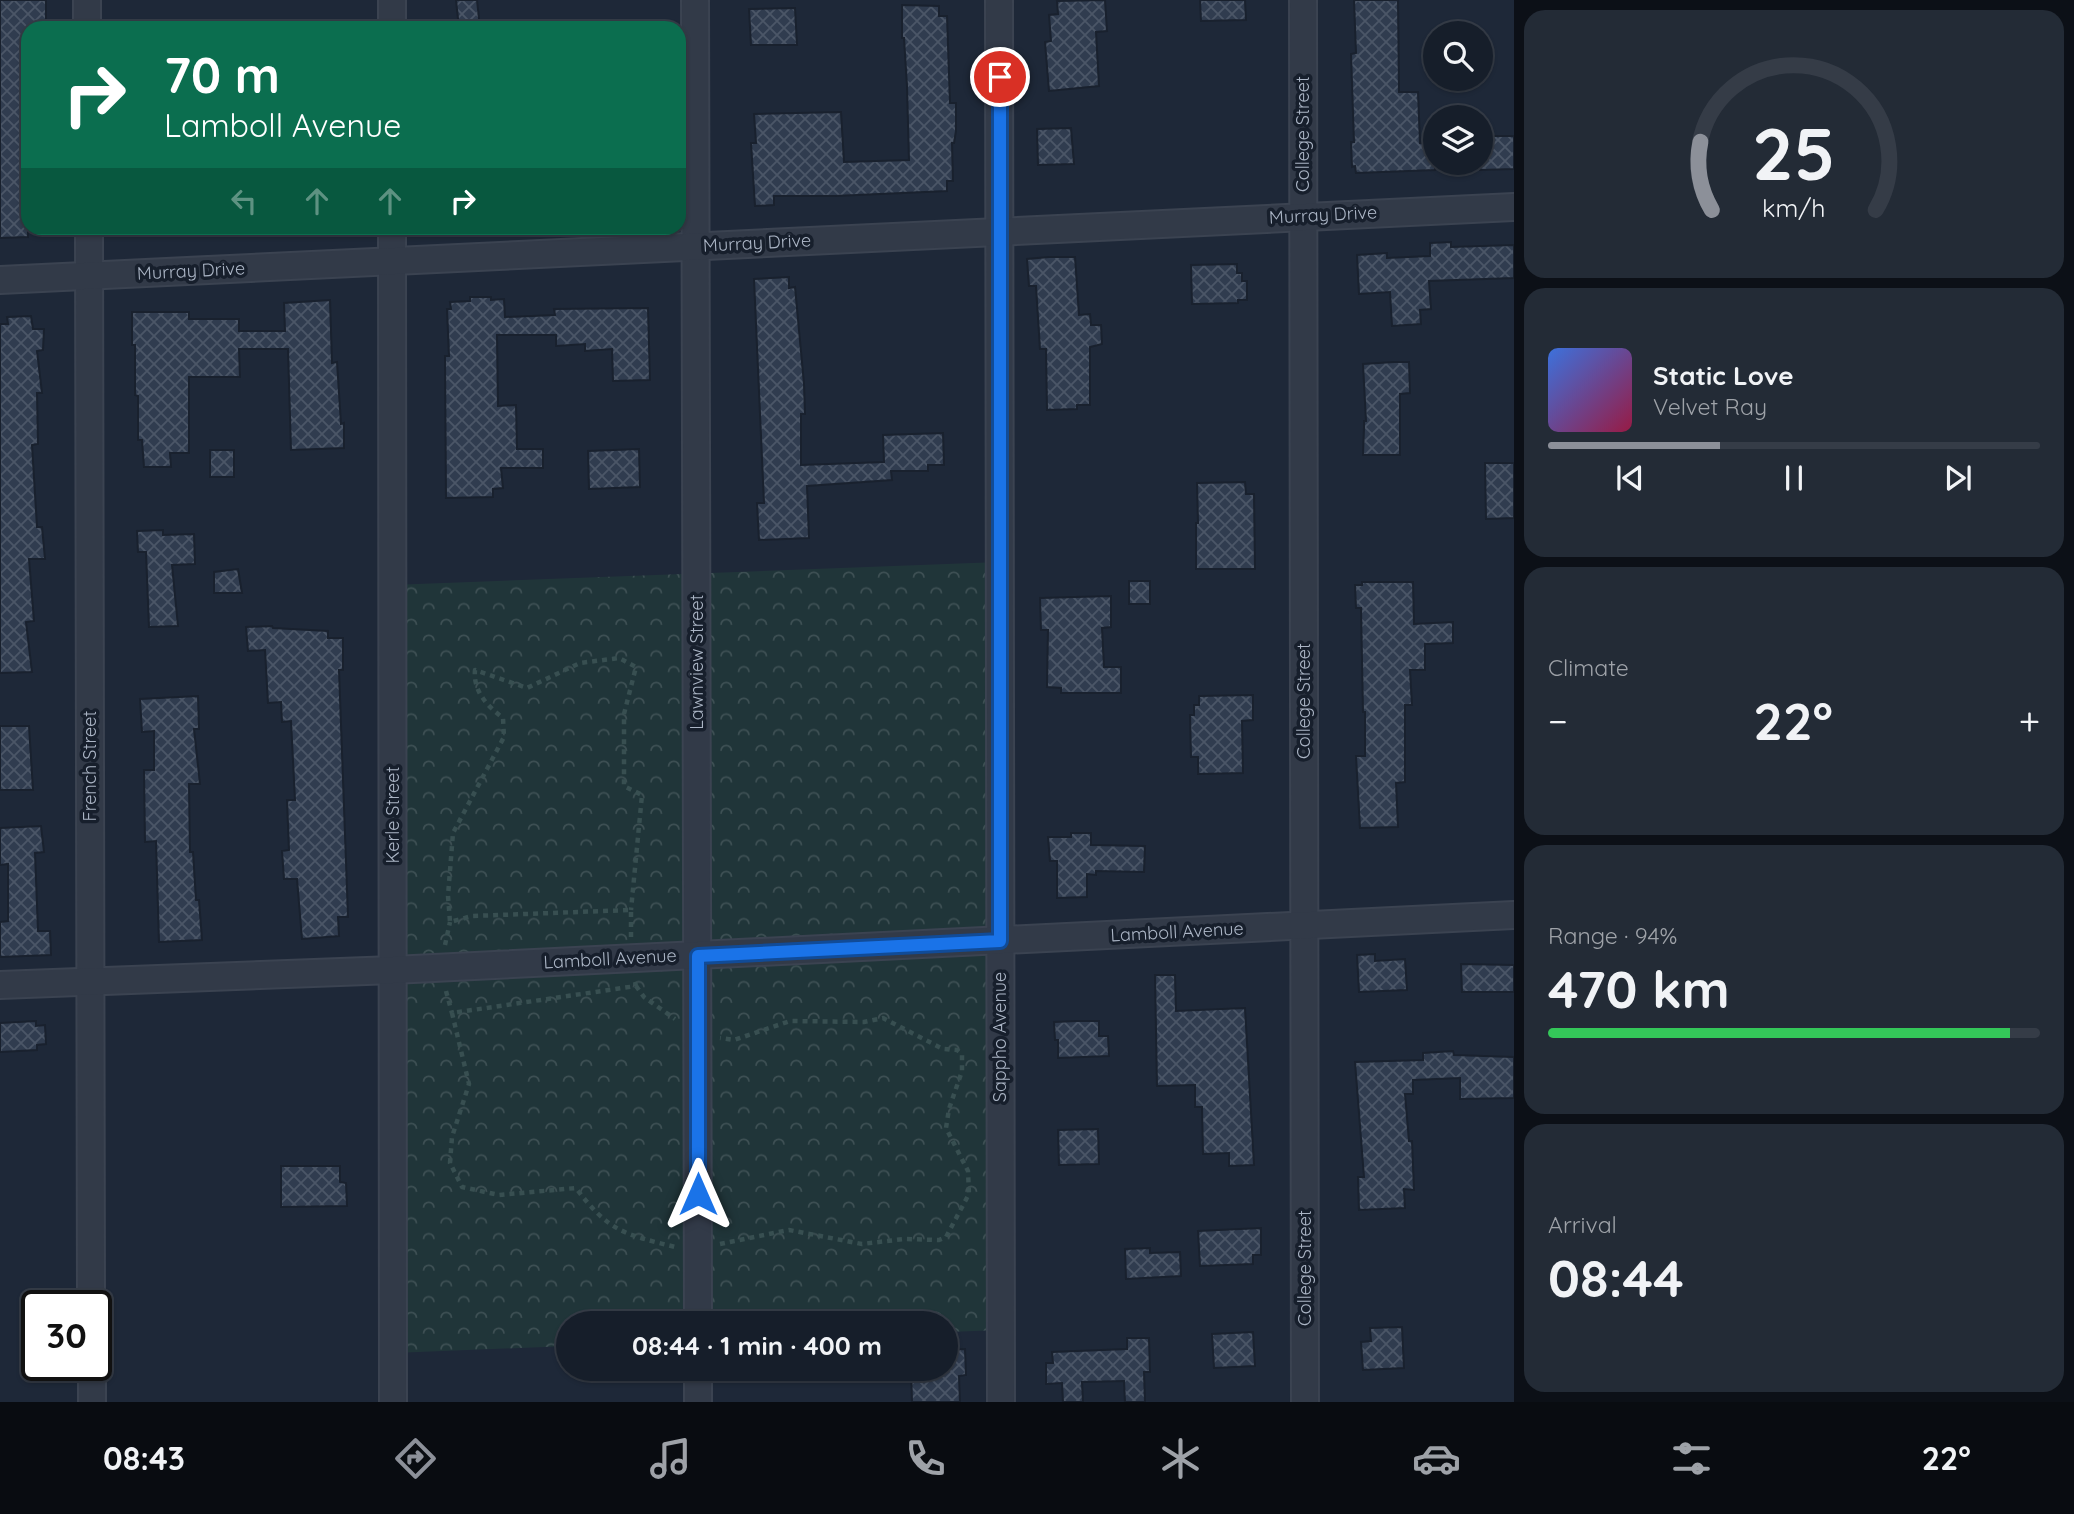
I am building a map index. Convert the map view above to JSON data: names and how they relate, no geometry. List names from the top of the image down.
{
  "streets": {
    "street": [
      "College Street",
      "Murray Drive",
      "Lawnview Street",
      "French Street",
      "Kerle Street",
      "Lamboll Avenue",
      "Sappho Avenue"
    ]
  },
  "crossings": [
    ["College Street", "Murray Drive"],
    ["College Street", "Lamboll Avenue"],
    ["Murray Drive", "Lawnview Street"],
    ["Murray Drive", "French Street"],
    ["Murray Drive", "Kerle Street"],
    ["Murray Drive", "Sappho Avenue"],
    ["Lawnview Street", "Lamboll Avenue"],
    ["French Street", "Lamboll Avenue"],
    ["Kerle Street", "Lamboll Avenue"],
    ["Lamboll Avenue", "Sappho Avenue"]
  ],
  "page": {
    "turn": ["70 m", "Lamboll Avenue"],
    "song": ["Static Love", "Velvet Ray"],
    "tile": [
      "Climate",
      ["Range · 94%", "470 km"],
      ["Arrival", "08:44"]
    ],
    "heat": ["−", "22°", "+"],
    "limit": "30",
    "trip": "08:44 · 1 min · 400 m",
    "tabs": ["08:43", "22°"],
    "gauge": ["25", "km/h"]
  }
}
